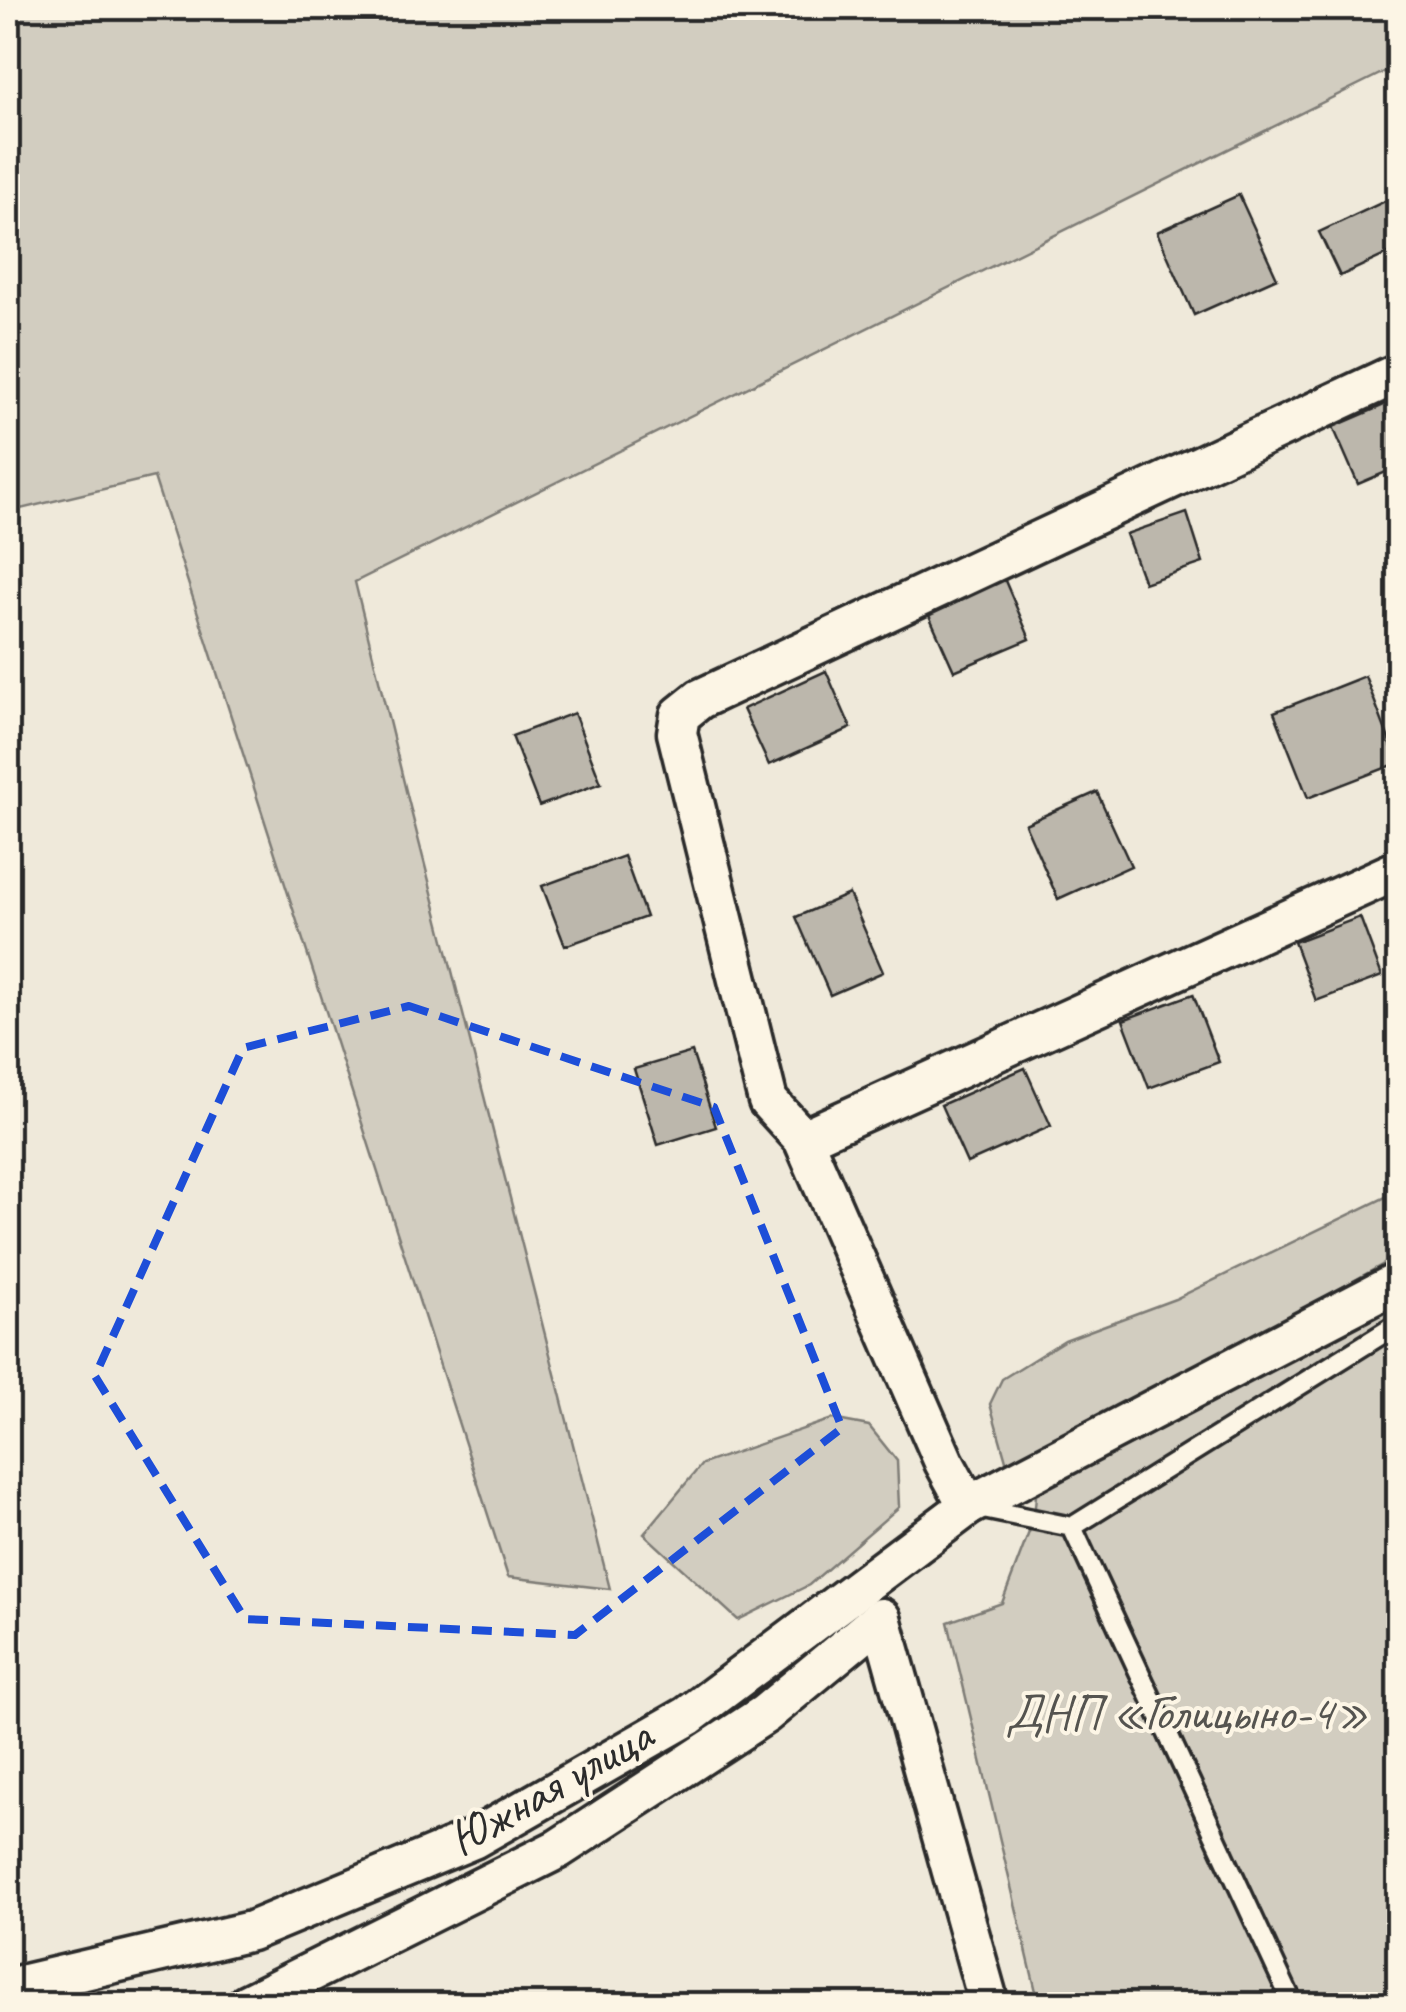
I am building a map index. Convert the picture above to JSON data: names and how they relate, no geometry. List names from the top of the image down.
{
  "streets": {
    "street": ["Южная улица"]
  },
  "parks": ["ДНП «Голицыно-4»"]
}
